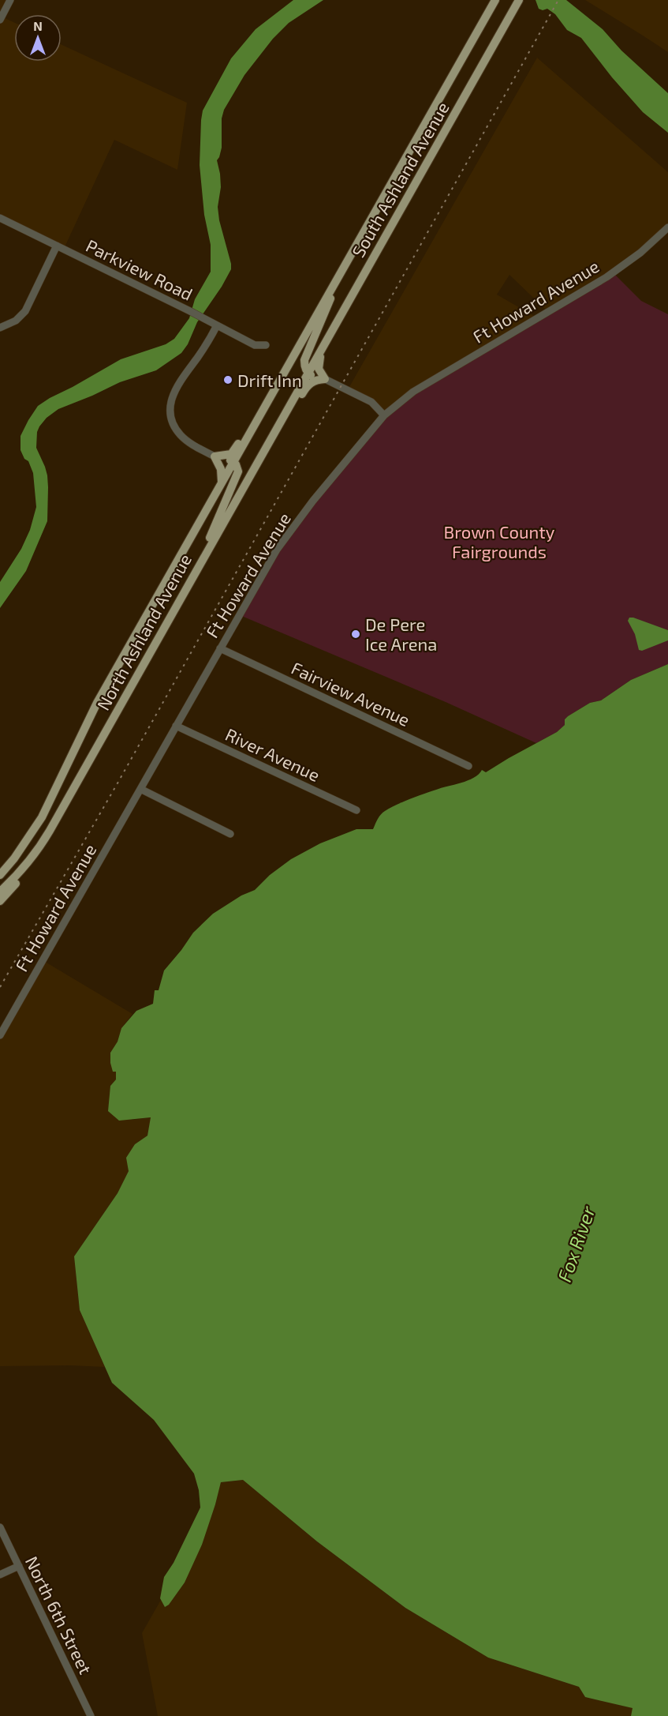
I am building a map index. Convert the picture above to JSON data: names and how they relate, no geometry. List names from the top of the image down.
{
  "streets": {
    "main road": ["South Ashland Avenue", "North Ashland Avenue"],
    "street": [
      "Parkview Road",
      "Ft Howard Avenue",
      "Fairview Avenue",
      "River Avenue",
      "North 6th Street"
    ]
  },
  "crossings": [
    ["South Ashland Avenue", "North Ashland Avenue"],
    ["Ft Howard Avenue", "Fairview Avenue"],
    ["Ft Howard Avenue", "River Avenue"]
  ],
  "water": ["Fox River"],
  "parks": ["Brown County Fairgrounds"],
  "places": ["Drift Inn", "De Pere Ice Arena"],
  "north": "top"
}
